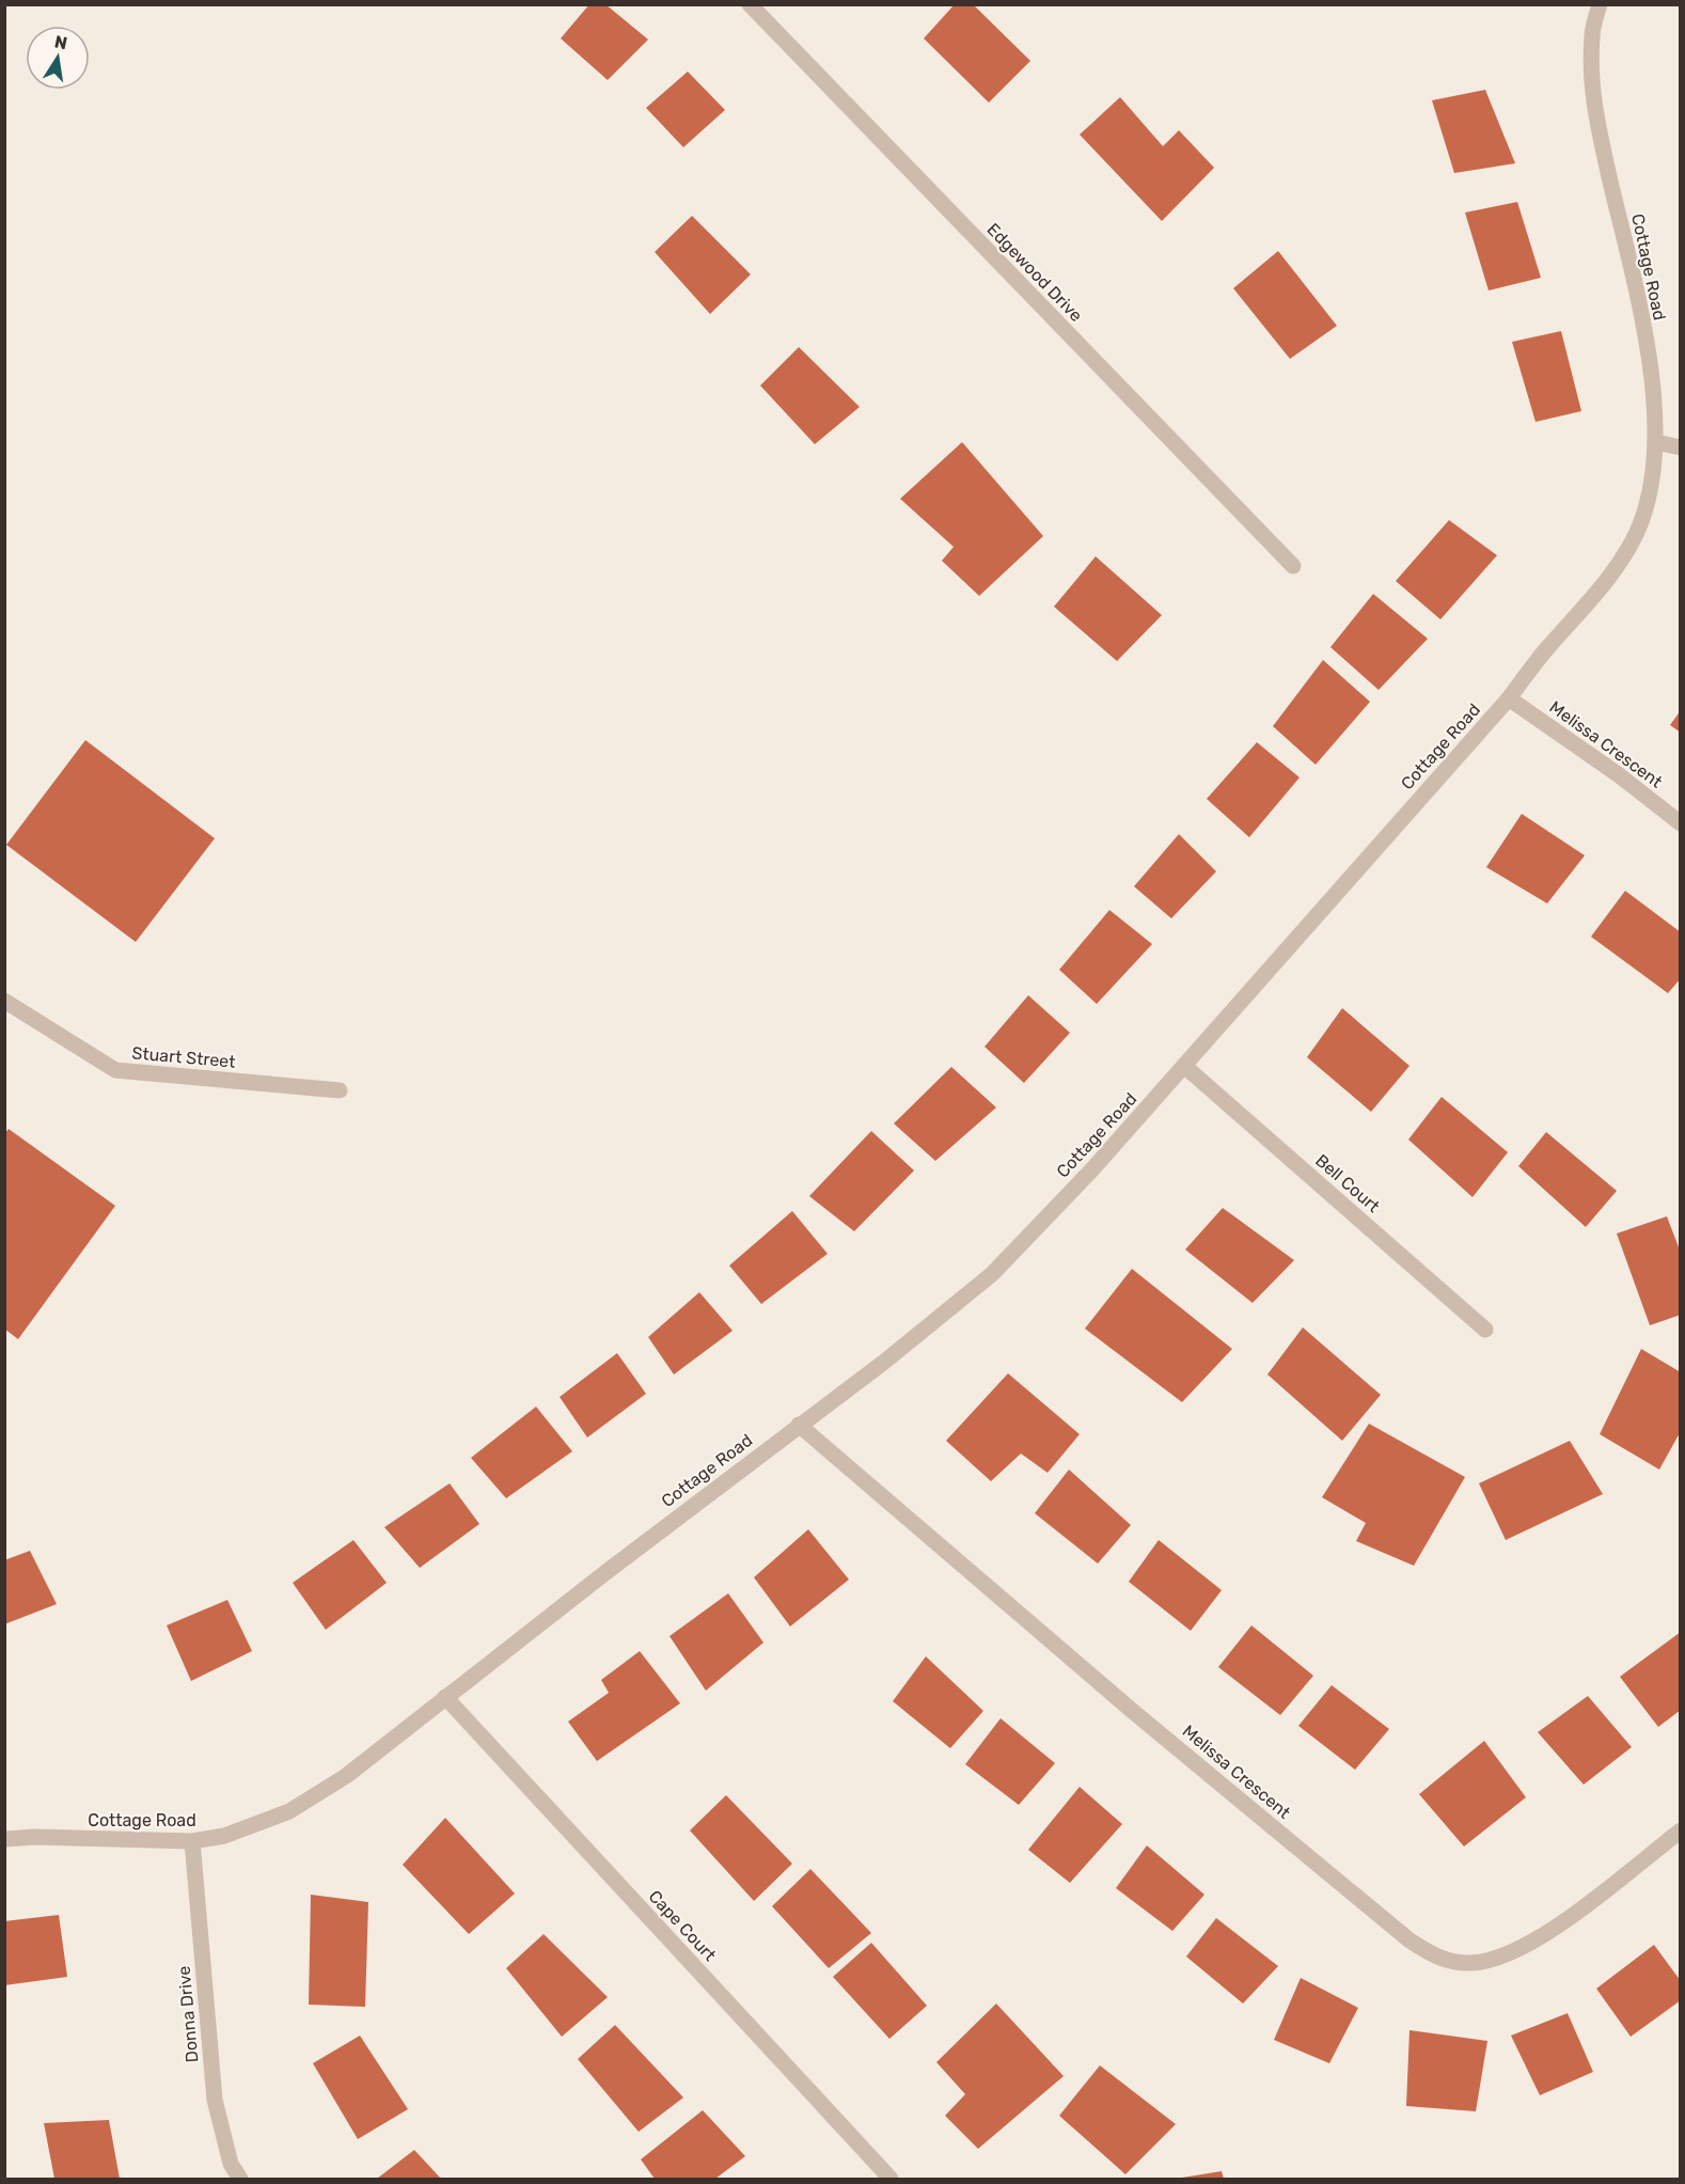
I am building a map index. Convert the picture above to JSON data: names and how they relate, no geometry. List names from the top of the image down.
{
  "streets": {
    "street": [
      "Cottage Road",
      "Edgewood Drive",
      "Melissa Crescent",
      "Stuart Street",
      "Bell Court",
      "Cape Court",
      "Donna Drive"
    ]
  },
  "crossings": [
    ["Cottage Road", "Melissa Crescent"],
    ["Cottage Road", "Bell Court"],
    ["Cottage Road", "Cape Court"],
    ["Cottage Road", "Donna Drive"]
  ],
  "north": "top"
}
